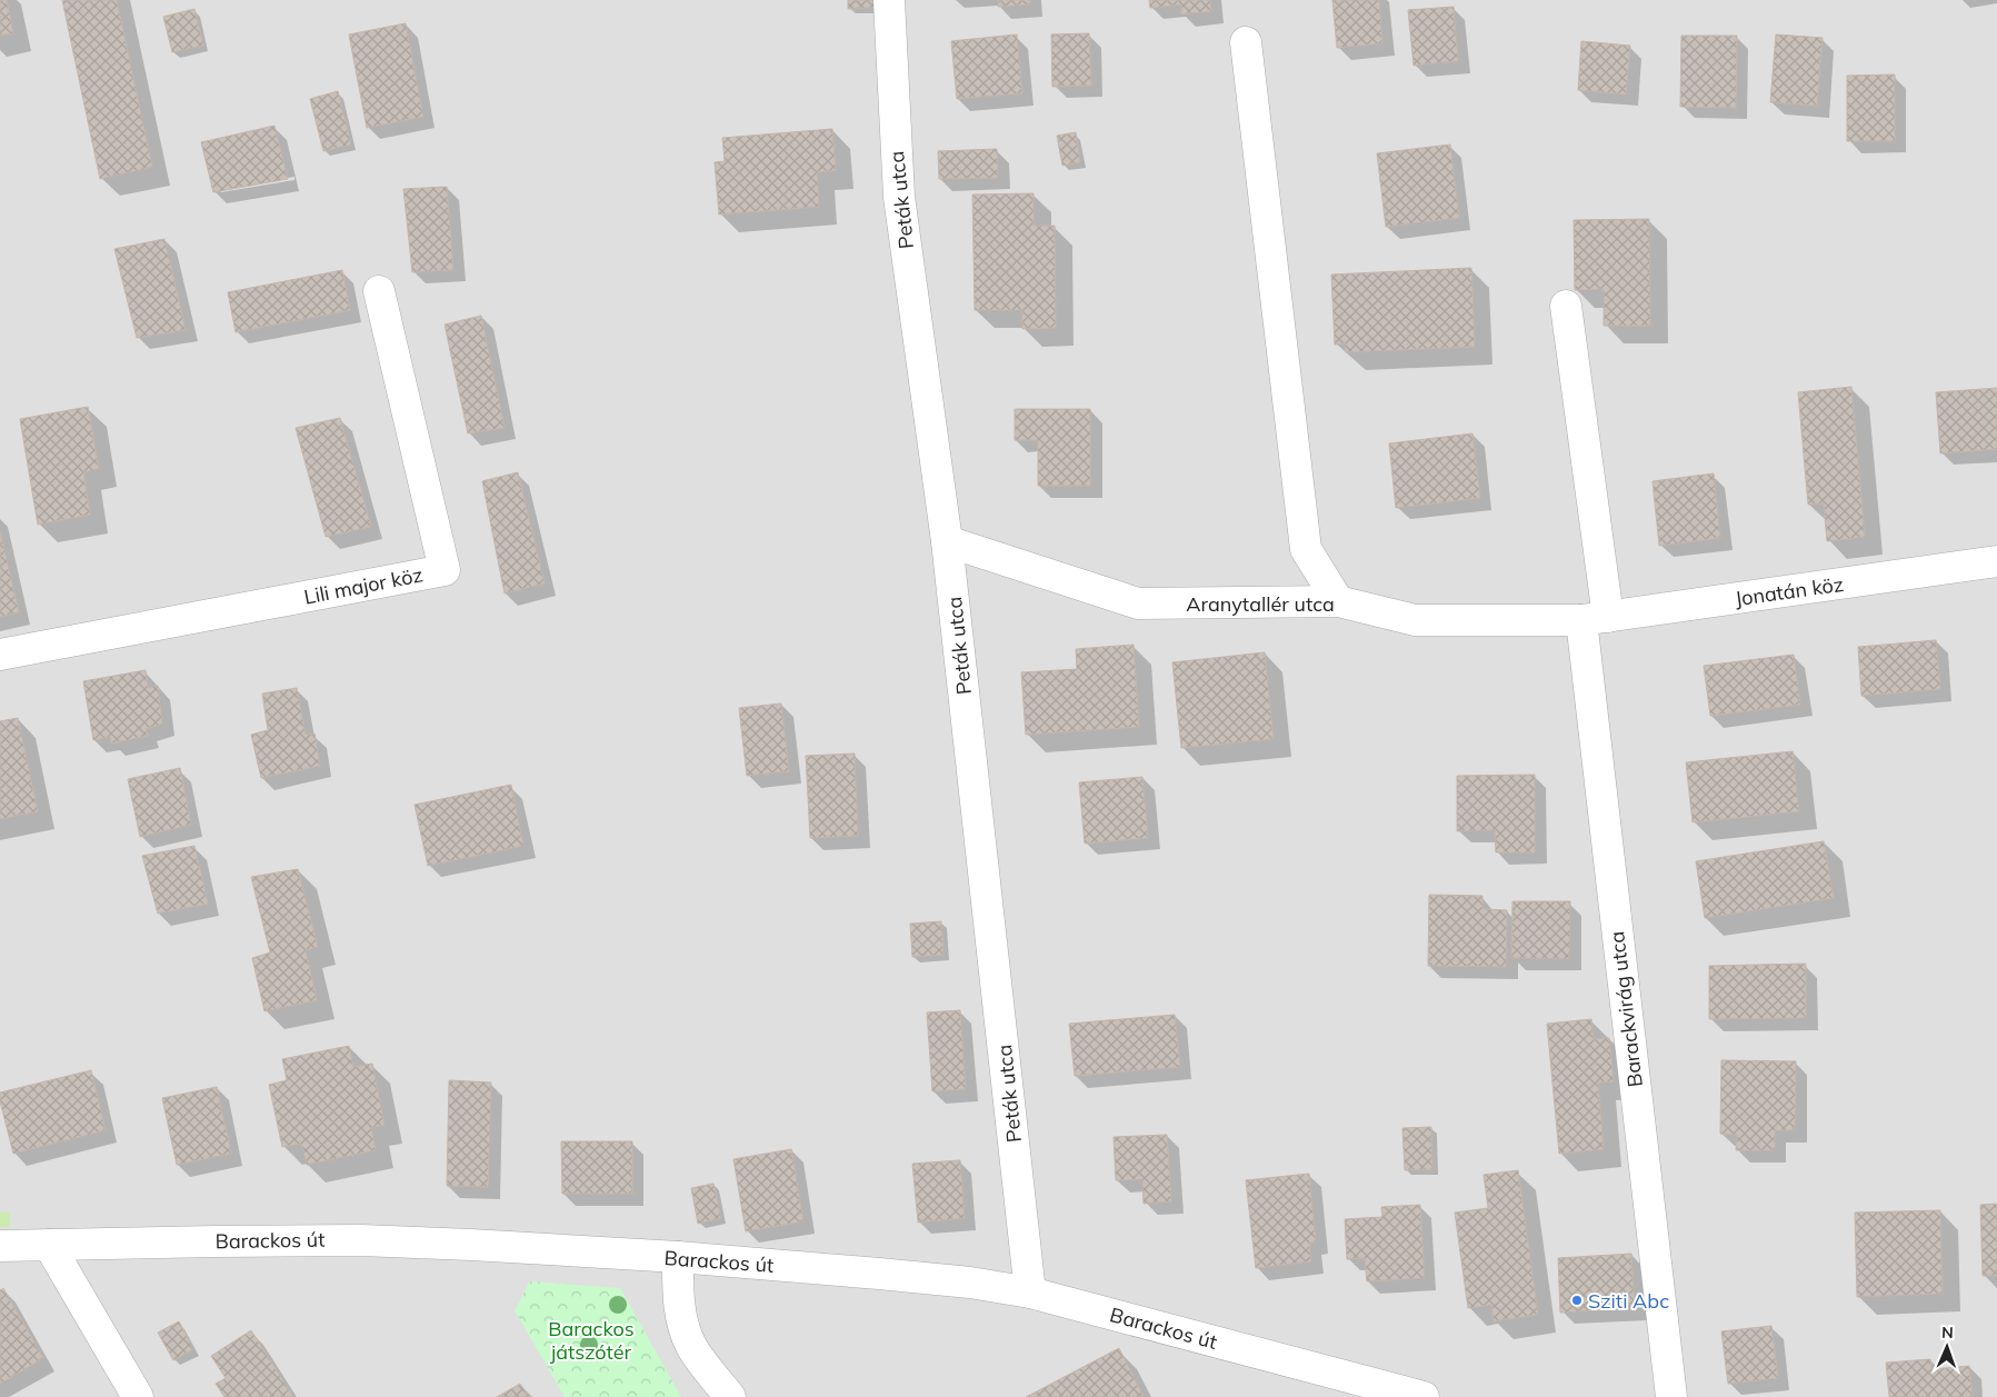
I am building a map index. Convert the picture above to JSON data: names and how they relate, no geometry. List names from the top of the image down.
{
  "streets": {
    "street": [
      "Peták utca",
      "Lili major köz",
      "Jonatán köz",
      "Aranytallér utca",
      "Barackvirág utca",
      "Barackos út"
    ]
  },
  "crossings": [
    ["Peták utca", "Aranytallér utca"],
    ["Peták utca", "Barackos út"],
    ["Jonatán köz", "Aranytallér utca"],
    ["Jonatán köz", "Barackvirág utca"],
    ["Aranytallér utca", "Barackvirág utca"]
  ],
  "parks": ["Barackos játszótér"],
  "places": ["Sziti Abc"],
  "north": "top"
}
